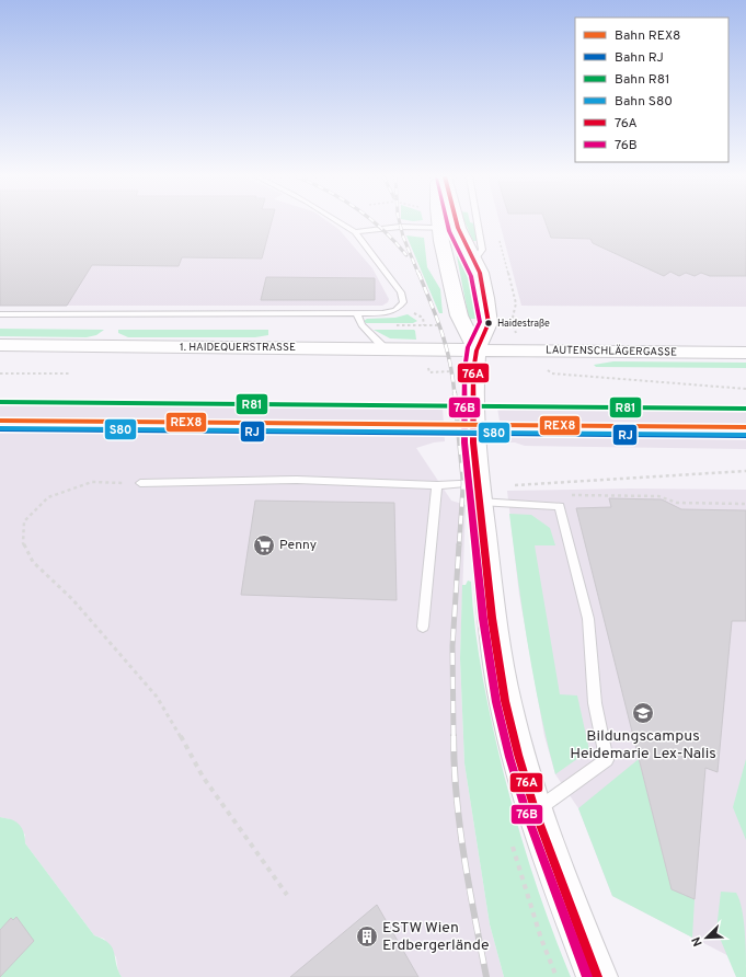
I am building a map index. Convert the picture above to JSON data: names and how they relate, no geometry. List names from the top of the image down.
{
  "streets": {
    "main road": ["1. HAIDEQUERSTRASSE", "LAUTENSCHLÄGERGASSE"]
  },
  "crossings": [
    ["1. HAIDEQUERSTRASSE", "LAUTENSCHLÄGERGASSE"]
  ],
  "places": {
    "other": ["Haidestraße"],
    "supermarket": ["Penny"],
    "school or university": ["Bildungscampus Heidemarie Lex-Nalis"],
    "building": ["ESTW Wien Erdbergerlände"]
  },
  "lines": [
    "transit line 76A",
    "transit line 76B",
    "rail line R81",
    "rail line REX8",
    "rail line S80",
    "rail line RJ"
  ],
  "legend": [
    "Bahn REX8",
    "Bahn RJ",
    "Bahn R81",
    "Bahn S80",
    "76A",
    "76B"
  ],
  "north": "bottom left"
}
